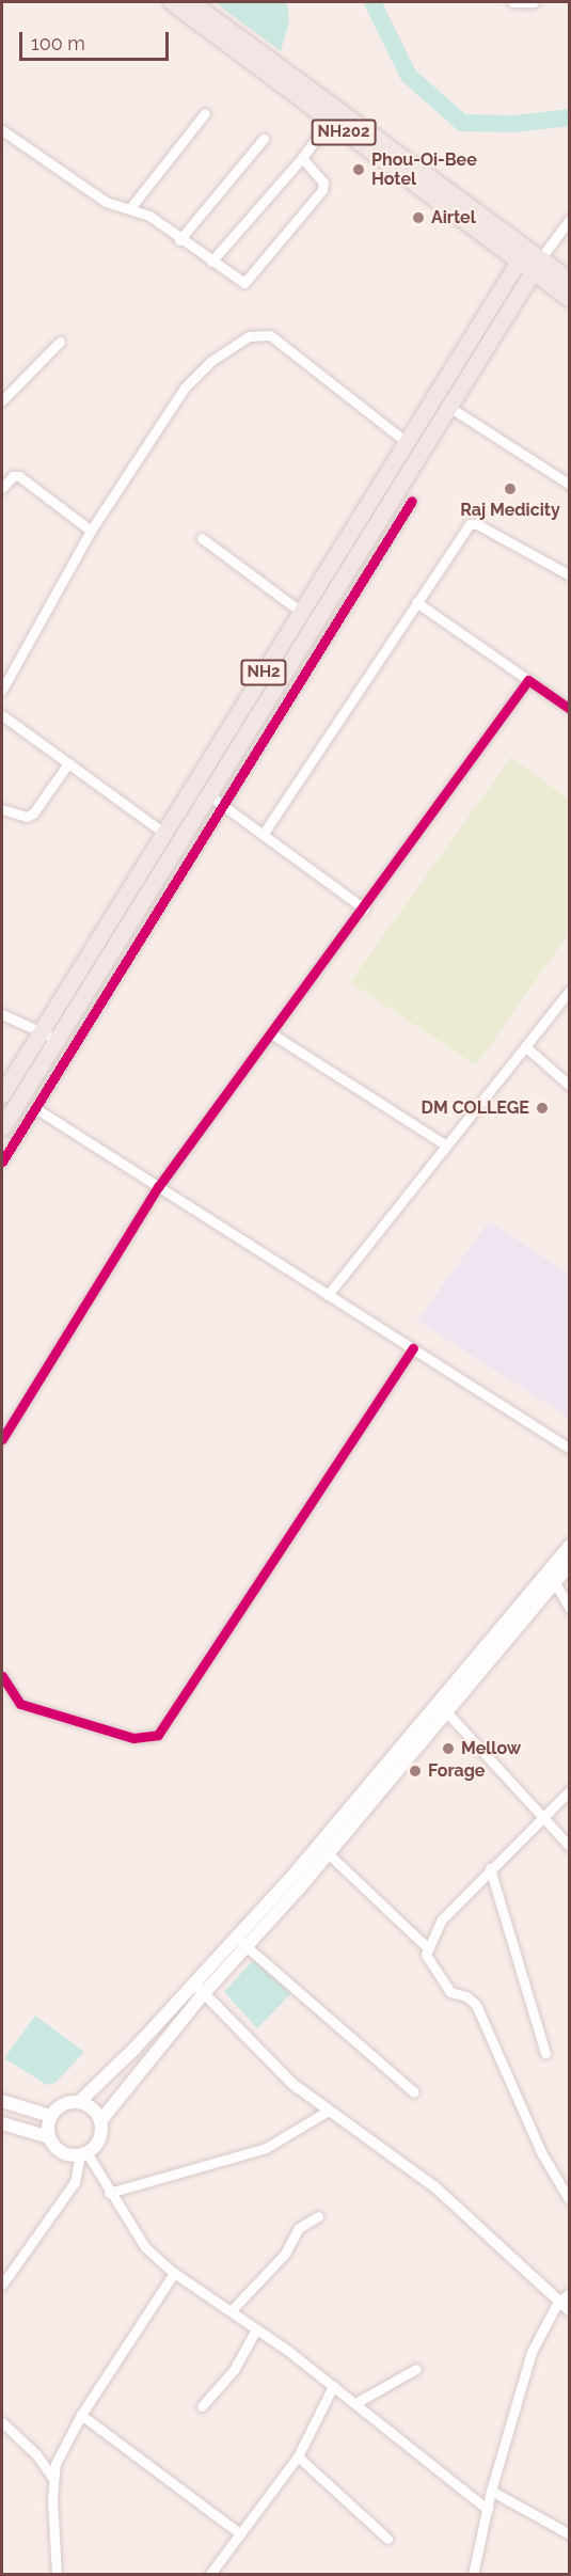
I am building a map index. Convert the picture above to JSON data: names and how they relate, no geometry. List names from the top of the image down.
{
  "streets": {
    "highway": ["NH202", "NH2"]
  },
  "crossings": [
    ["NH202", "NH2"]
  ],
  "places": [
    "Phou-Oi-Bee Hotel",
    "Airtel",
    "Raj Medicity",
    "DM COLLEGE",
    "Mellow",
    "Forage"
  ],
  "scale_bar": "100 m"
}
